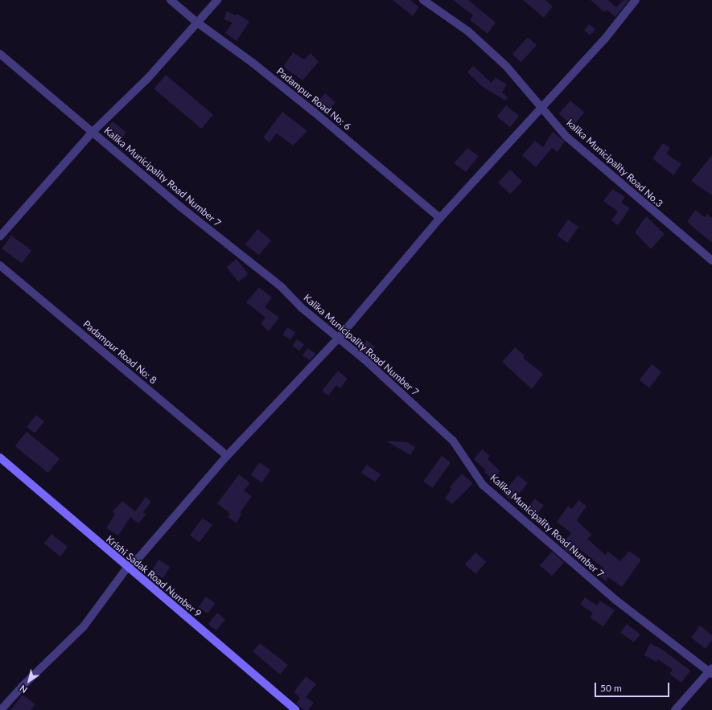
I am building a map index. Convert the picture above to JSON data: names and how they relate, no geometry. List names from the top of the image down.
{
  "streets": {
    "street": [
      "Padampur Road No: 6",
      "kalika Municipality Road No.3",
      "Kalika Municipality Road Number 7",
      "Padampur Road No: 8",
      "Krishi Sadak Road Number 9"
    ]
  },
  "scale_bar": "50 m",
  "north": "bottom left"
}
